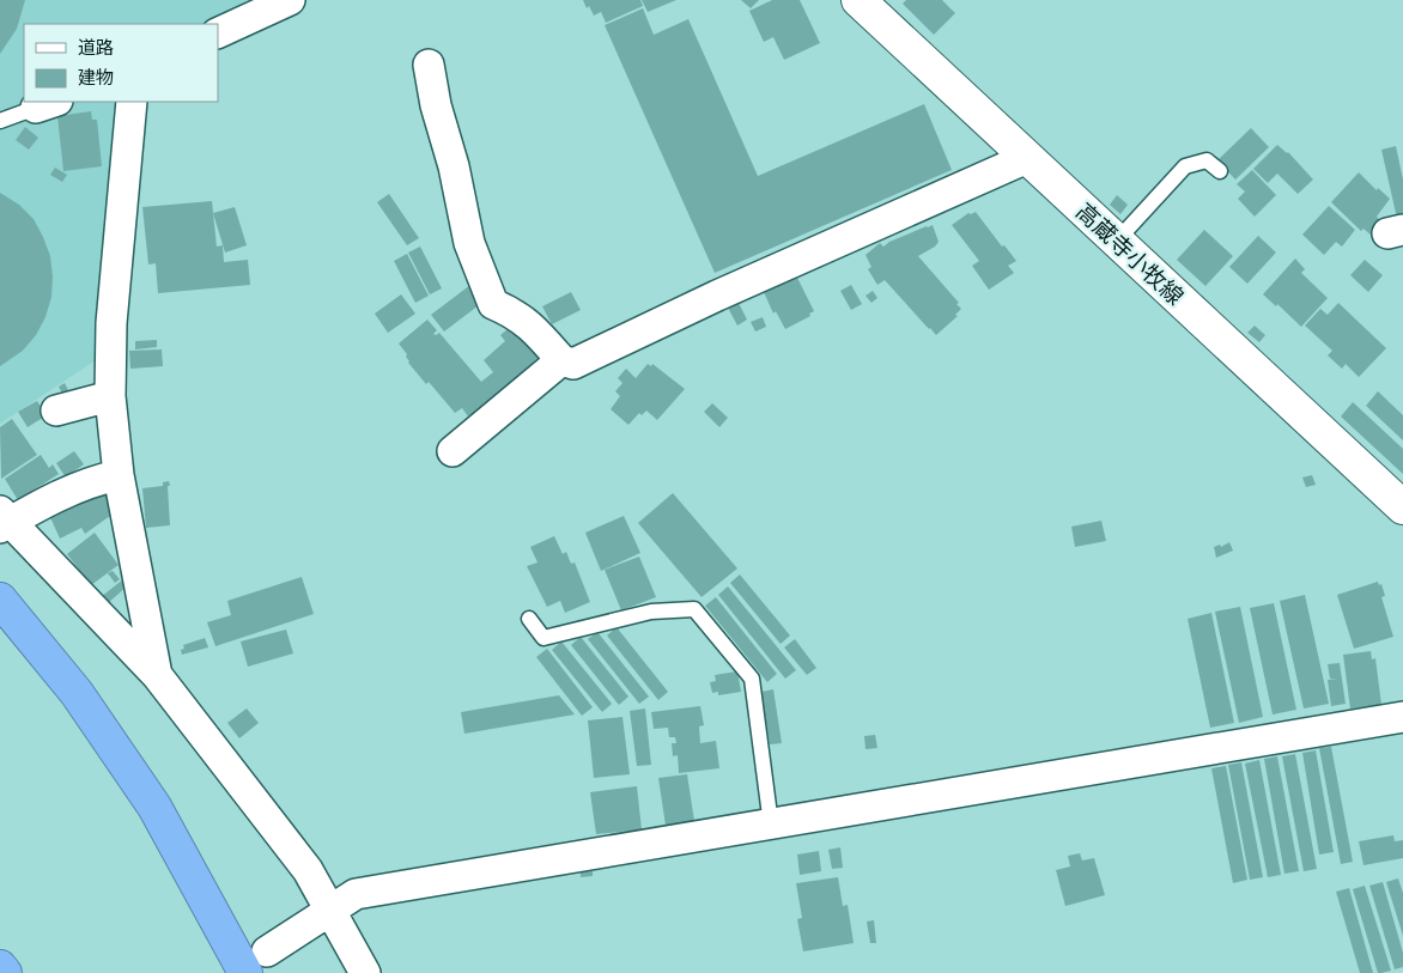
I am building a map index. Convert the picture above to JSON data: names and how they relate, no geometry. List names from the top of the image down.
{
  "streets": {
    "main road": ["高蔵寺小牧線"]
  },
  "legend": ["道路", "建物"]
}
